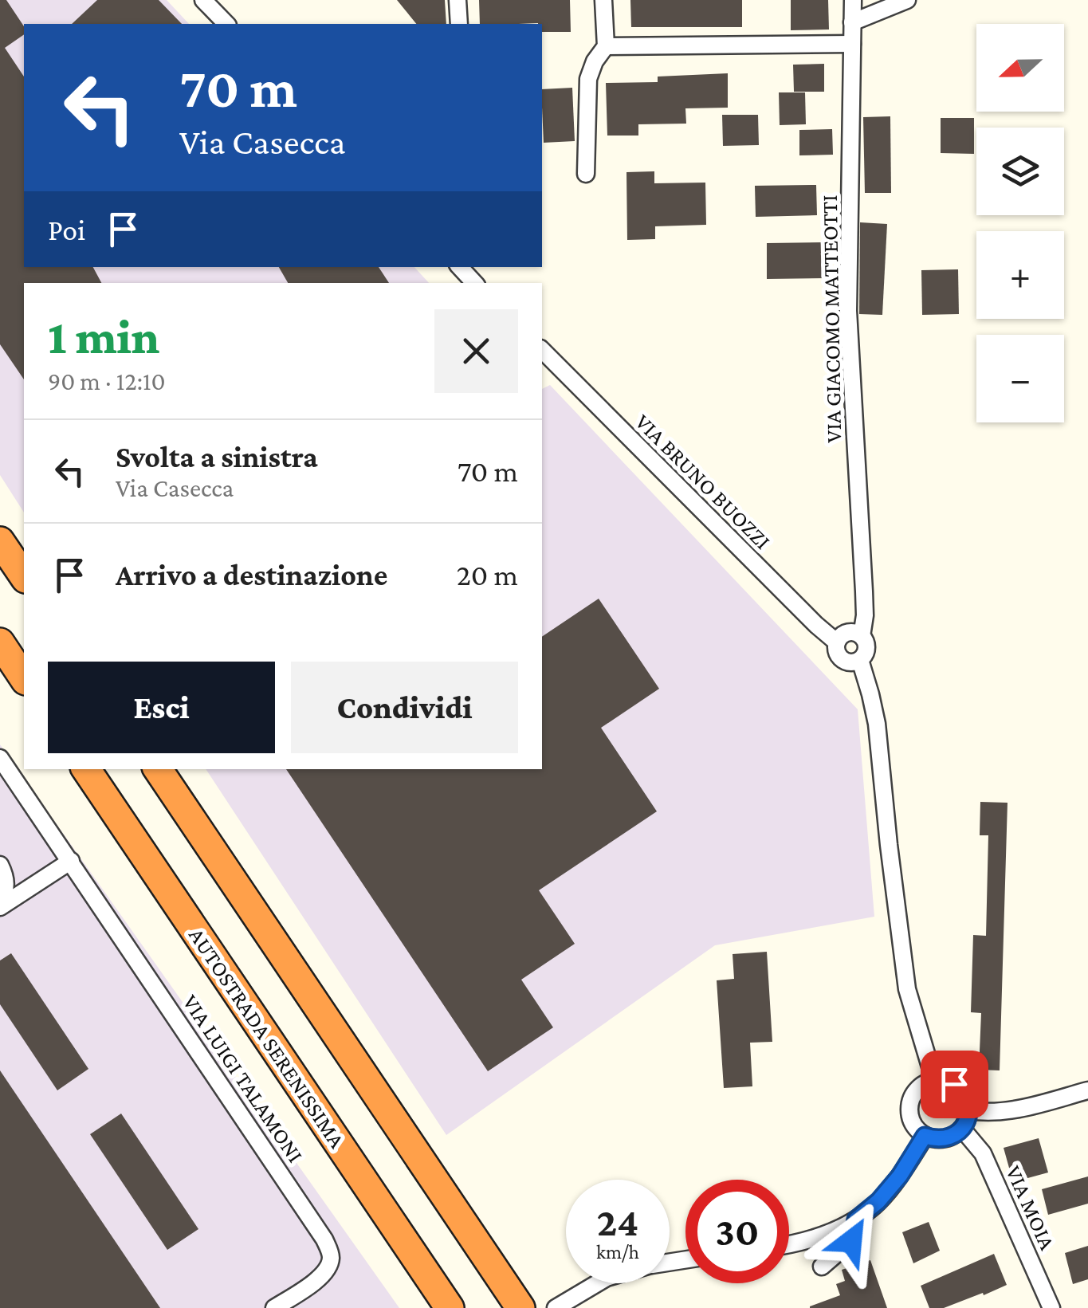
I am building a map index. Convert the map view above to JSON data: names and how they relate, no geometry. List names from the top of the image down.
{
  "streets": {
    "highway": ["AUTOSTRADA SERENISSIMA"],
    "street": [
      "VIA GIACOMO MATTEOTTI",
      "VIA BRUNO BUOZZI",
      "VIA LUIGI TALAMONI",
      "VIA MOIA"
    ]
  },
  "crossings": [
    ["VIA GIACOMO MATTEOTTI", "VIA BRUNO BUOZZI"],
    ["VIA GIACOMO MATTEOTTI", "VIA MOIA"]
  ],
  "north": "left",
  "page": {
    "map_buttons": ["+", "−"],
    "turn": ["70 m", "Via Casecca"],
    "then": "Poi",
    "heading": ["1 min", "90 m · 12:10"],
    "list": [
      {
        "name": "Svolta a sinistra",
        "note": "Via Casecca",
        "value": "70 m"
      },
      {
        "name": "Arrivo a destinazione",
        "value": "20 m"
      }
    ],
    "buttons": ["Esci", "Condividi"],
    "speed": "24 km/h",
    "limit": "30"
  }
}
